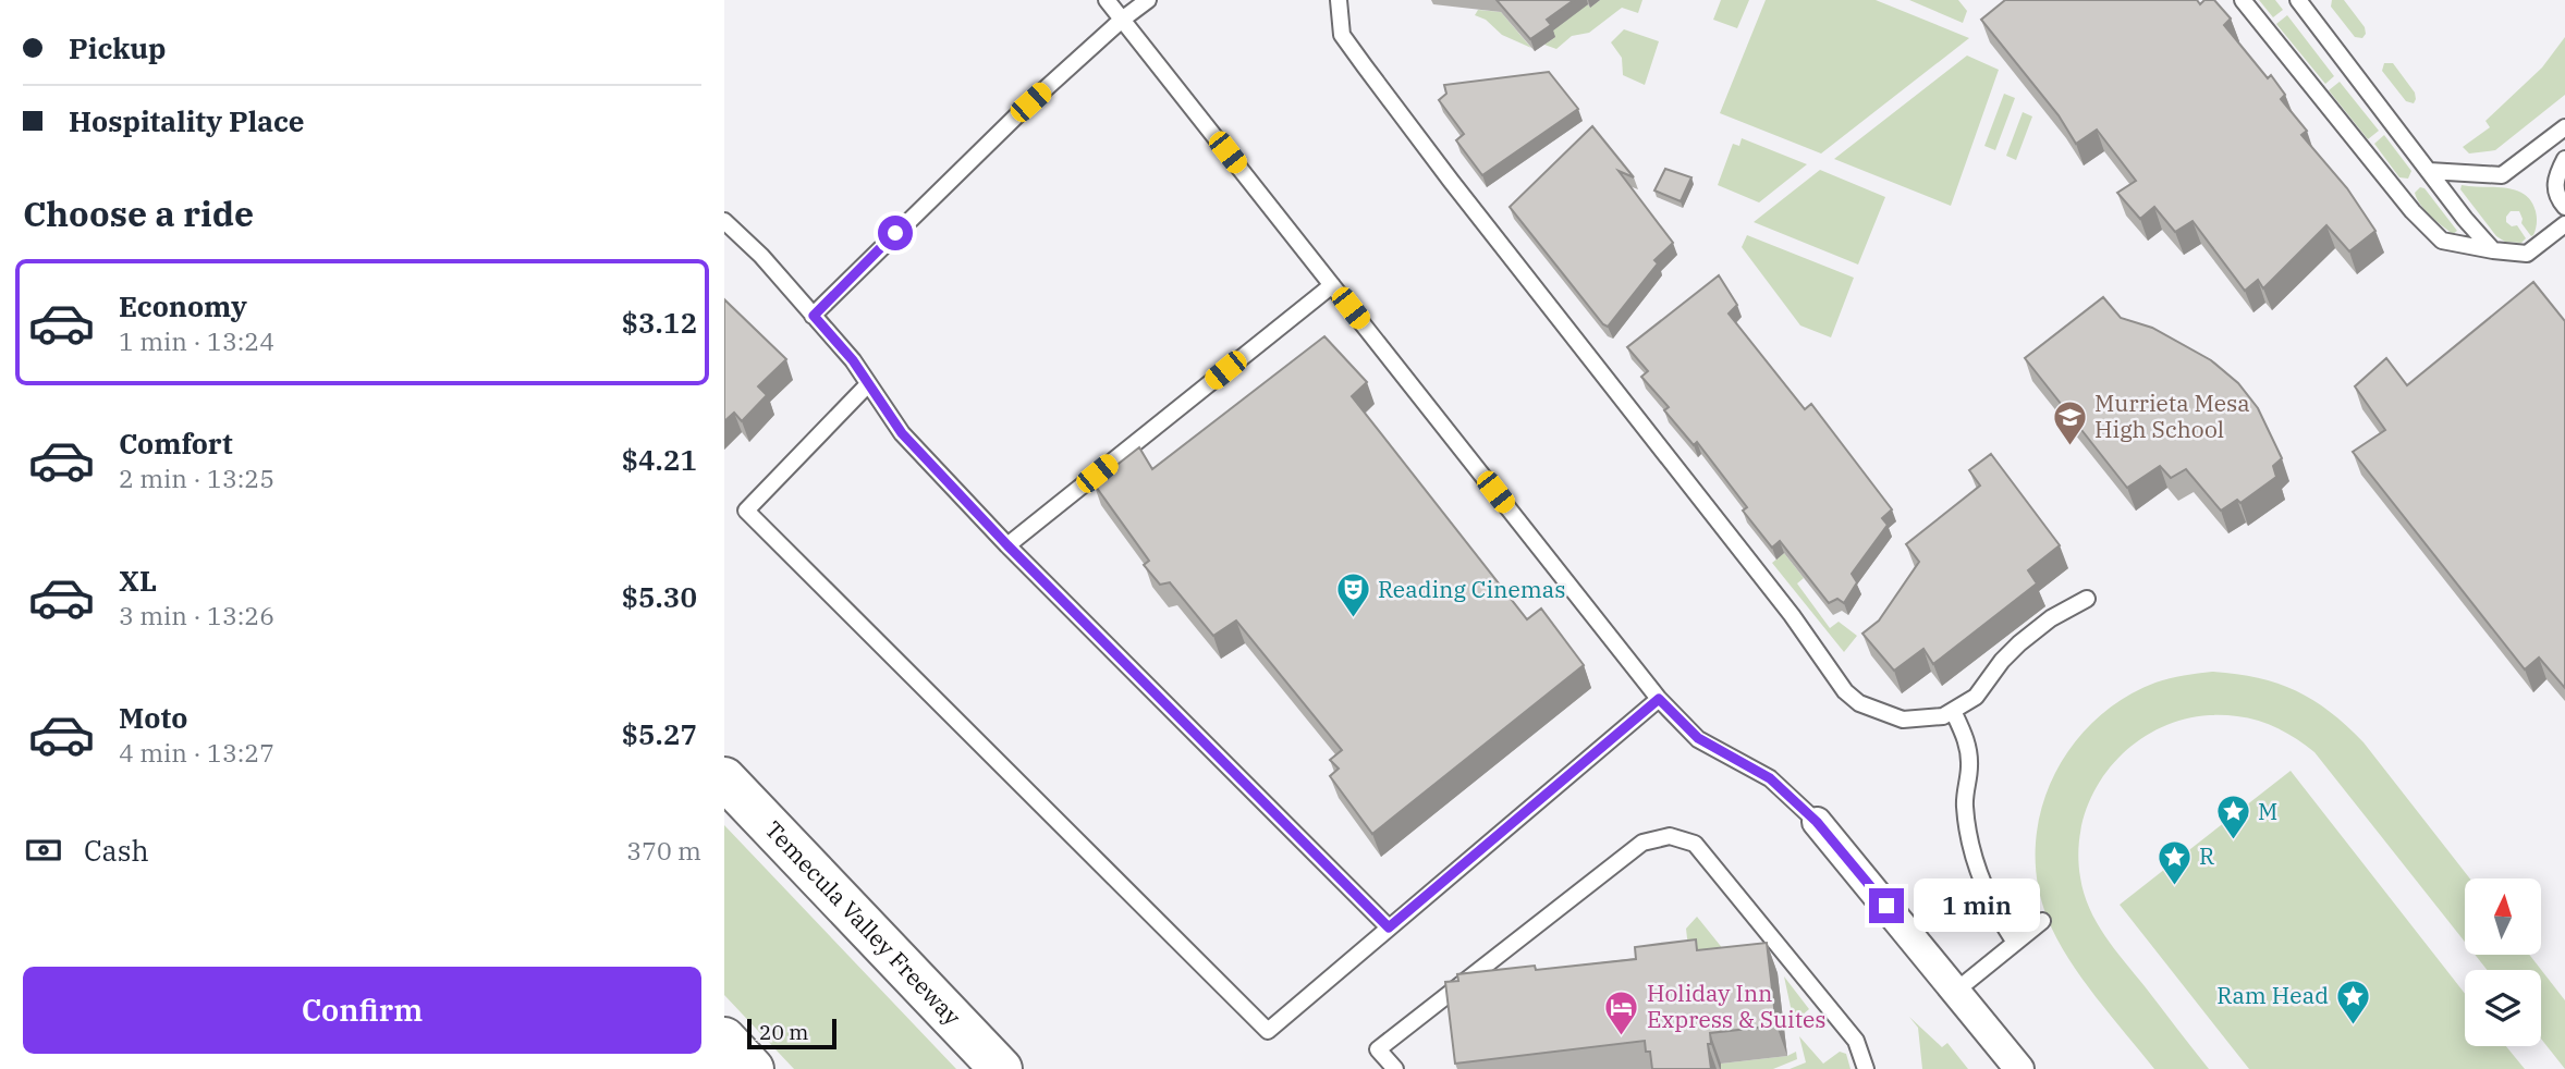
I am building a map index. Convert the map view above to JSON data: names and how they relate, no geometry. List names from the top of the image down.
{
  "streets": {
    "highway": ["Temecula Valley Freeway"]
  },
  "places": {
    "school or university": ["Murrieta Mesa High School"],
    "theatre": ["Reading Cinemas"],
    "place": ["M", "R", "Ram Head"],
    "hotel": ["Holiday Inn Express & Suites"]
  },
  "scale_bar": "20 m",
  "north": "top",
  "page": {
    "banner": ["Pickup", "Hospitality Place"],
    "heading": "Choose a ride",
    "list": [
      {
        "name": "Economy",
        "note": "1 min · 13:24",
        "value": "$3.12"
      },
      {
        "name": "Comfort",
        "note": "2 min · 13:25",
        "value": "$4.21"
      },
      {
        "name": "XL",
        "note": "3 min · 13:26",
        "value": "$5.30"
      },
      {
        "name": "Moto",
        "note": "4 min · 13:27",
        "value": "$5.27"
      }
    ],
    "pay": ["Cash", "370 m"],
    "bubble": "1 min",
    "buttons": "Confirm",
    "scale": "20 m"
  }
}
